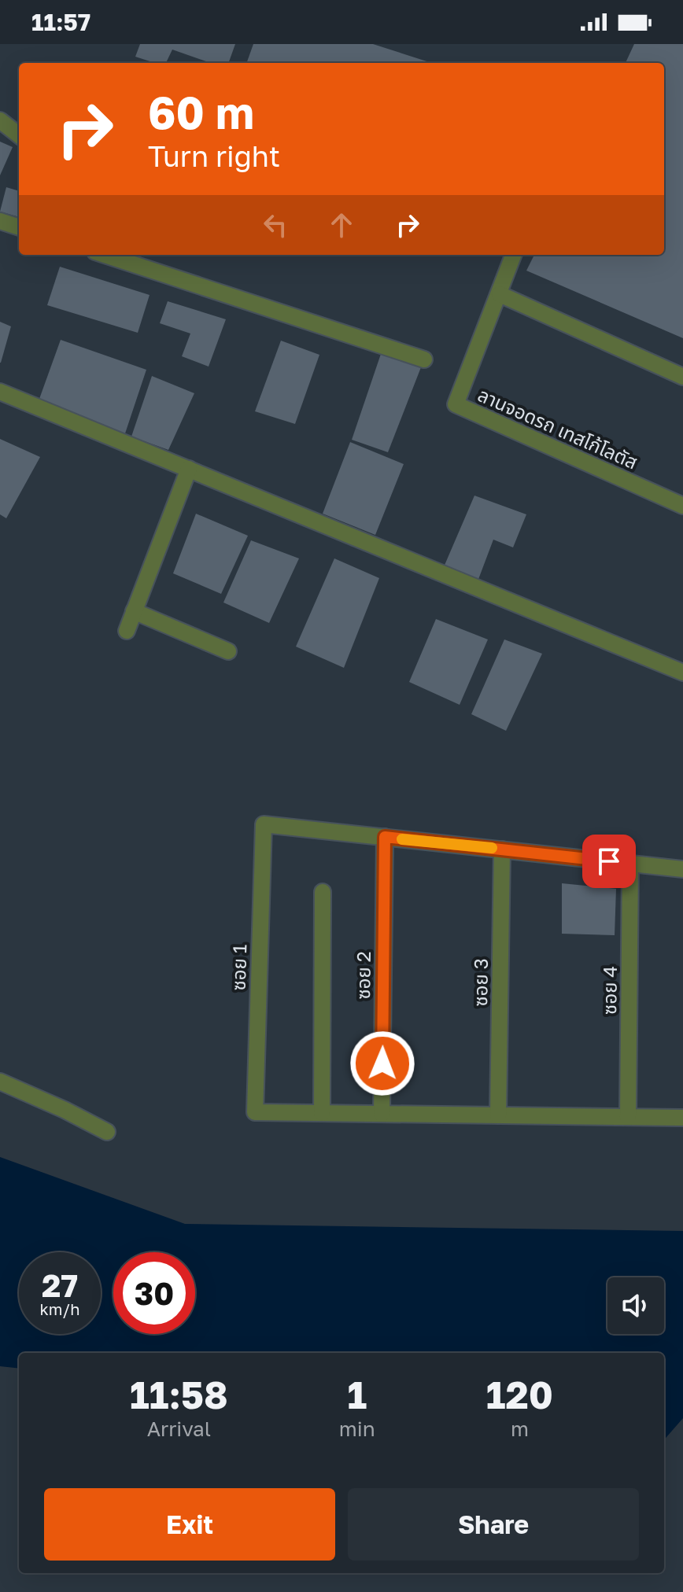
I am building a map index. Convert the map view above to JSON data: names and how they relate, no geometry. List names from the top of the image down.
{
  "streets": {
    "street": [
      "ลานจอดรถ เทสโก้โลตัส",
      "ซอย 1",
      "ซอย 2",
      "ซอย 3",
      "ซอย 4"
    ]
  },
  "crossings": [
    ["ซอย 1", "ซอย 2"]
  ],
  "page": {
    "status": "11:57",
    "turn": ["60 m", "Turn right"],
    "speed": "27 km/h",
    "limit": "30",
    "eta": [
      "11:58",
      "Arrival",
      "1",
      "min",
      "120",
      "m"
    ],
    "buttons": ["Exit", "Share"]
  }
}
